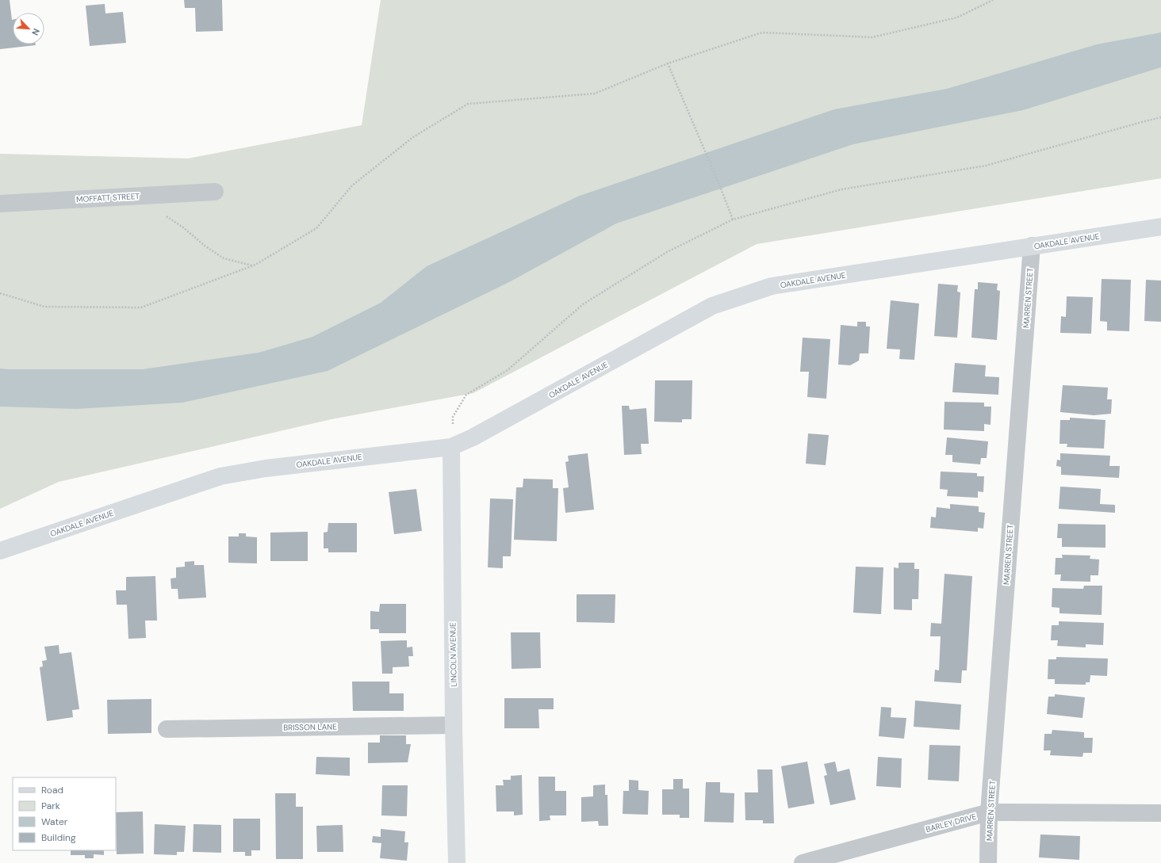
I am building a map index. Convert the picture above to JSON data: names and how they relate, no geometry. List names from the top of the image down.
{
  "streets": {
    "street": [
      "MOFFATT STREET",
      "OAKDALE AVENUE",
      "MARREN STREET",
      "LINCOLN AVENUE",
      "BRISSON LANE",
      "BARLEY DRIVE"
    ]
  },
  "crossings": [
    ["OAKDALE AVENUE", "MARREN STREET"],
    ["OAKDALE AVENUE", "LINCOLN AVENUE"],
    ["MARREN STREET", "BARLEY DRIVE"],
    ["LINCOLN AVENUE", "BRISSON LANE"]
  ],
  "legend": [
    "Road",
    "Park",
    "Water",
    "Building"
  ],
  "north": "bottom right"
}
